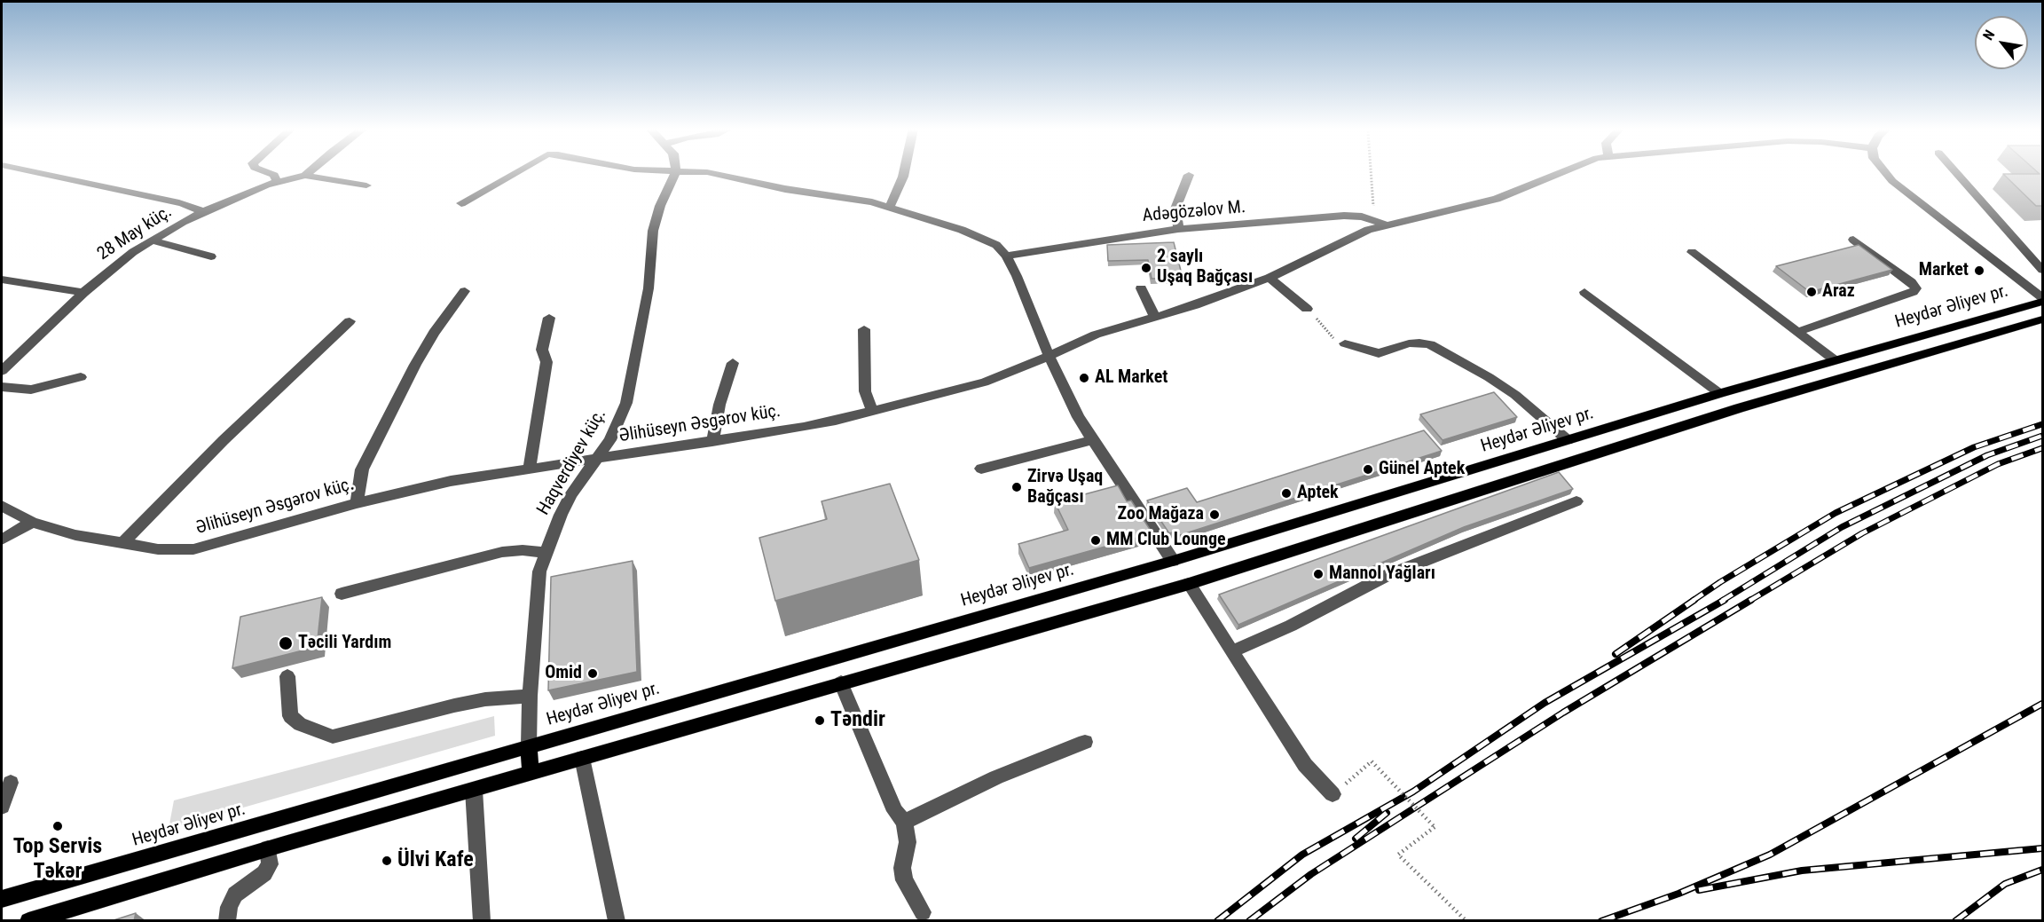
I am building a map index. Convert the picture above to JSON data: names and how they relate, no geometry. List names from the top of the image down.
{
  "streets": {
    "main road": ["Heydər Əliyev pr."],
    "street": [
      "Adəgözəlov M.",
      "28 May küç.",
      "Əlihüseyn Əsgərov küç.",
      "Haqverdiyev küç."
    ]
  },
  "crossings": [
    ["Adəgözəlov M.", "Əlihüseyn Əsgərov küç."],
    ["Heydər Əliyev pr.", "Haqverdiyev küç."],
    ["Əlihüseyn Əsgərov küç.", "Haqverdiyev küç."]
  ],
  "places": [
    "2 saylı Uşaq Bağçası",
    "Market",
    "Araz",
    "AL Market",
    "Günel Aptek",
    "Zirvə Uşaq Bağçası",
    "Aptek",
    "Zoo Mağaza",
    "MM Club Lounge",
    "Mannol Yağları",
    "Təcili Yardım",
    "Omid",
    "Təndir",
    "Top Servis Təkər",
    "Ülvi Kafe"
  ],
  "north": "top left"
}
